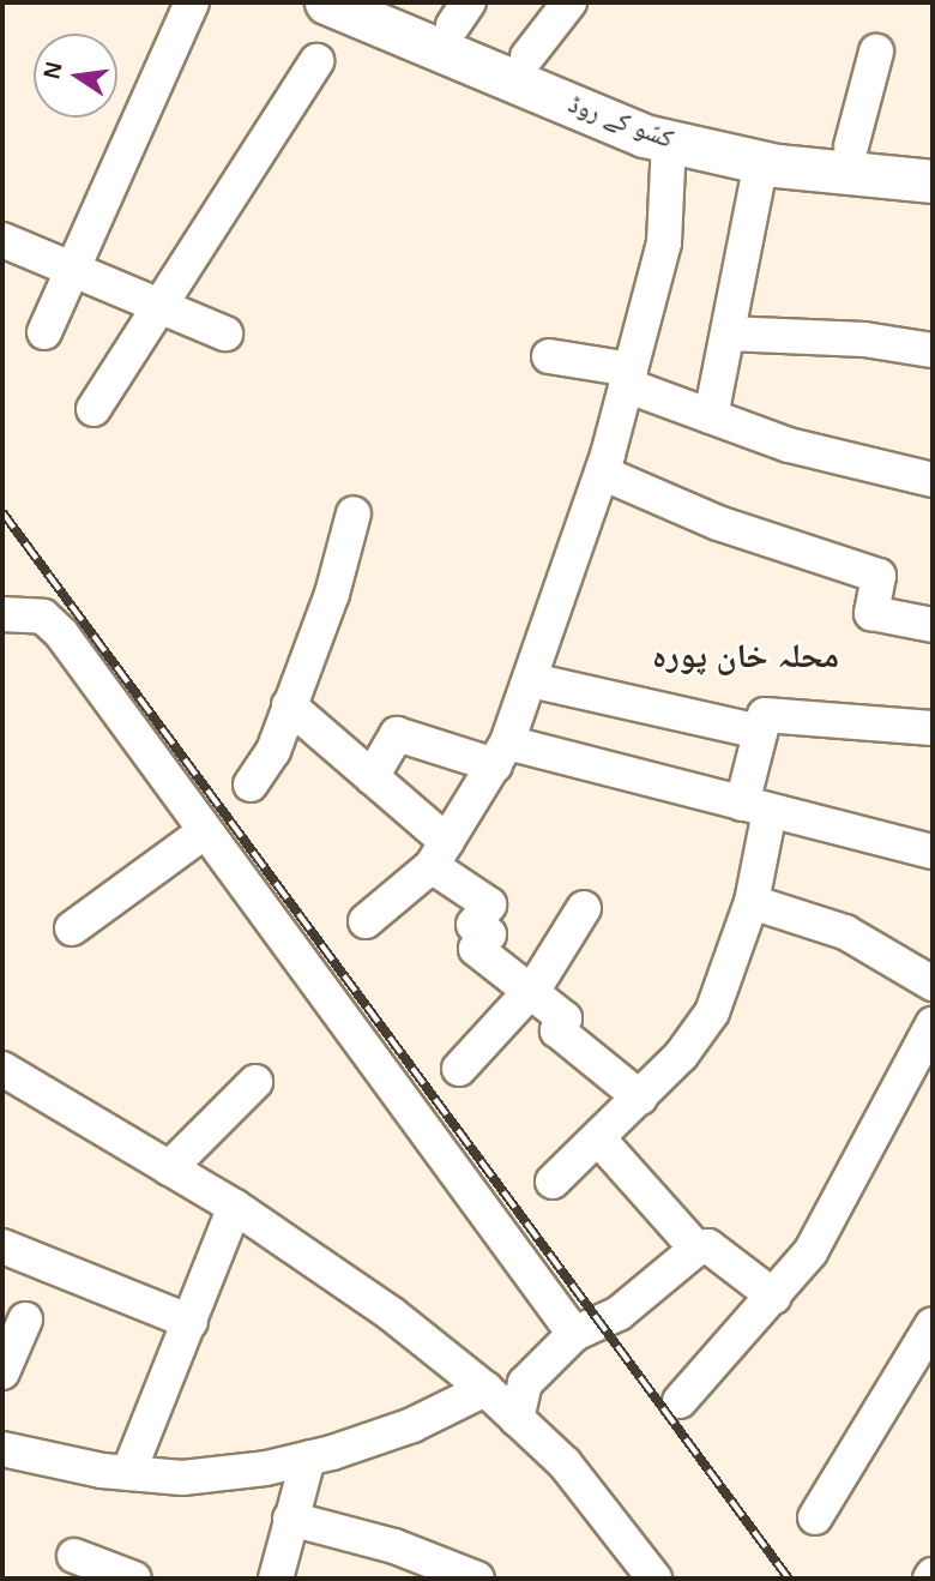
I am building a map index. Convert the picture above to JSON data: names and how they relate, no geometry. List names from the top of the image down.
{
  "streets": {
    "main road": ["کسّو کے روڈ"]
  },
  "districts": ["محلہ خان پورہ"],
  "north": "left"
}
